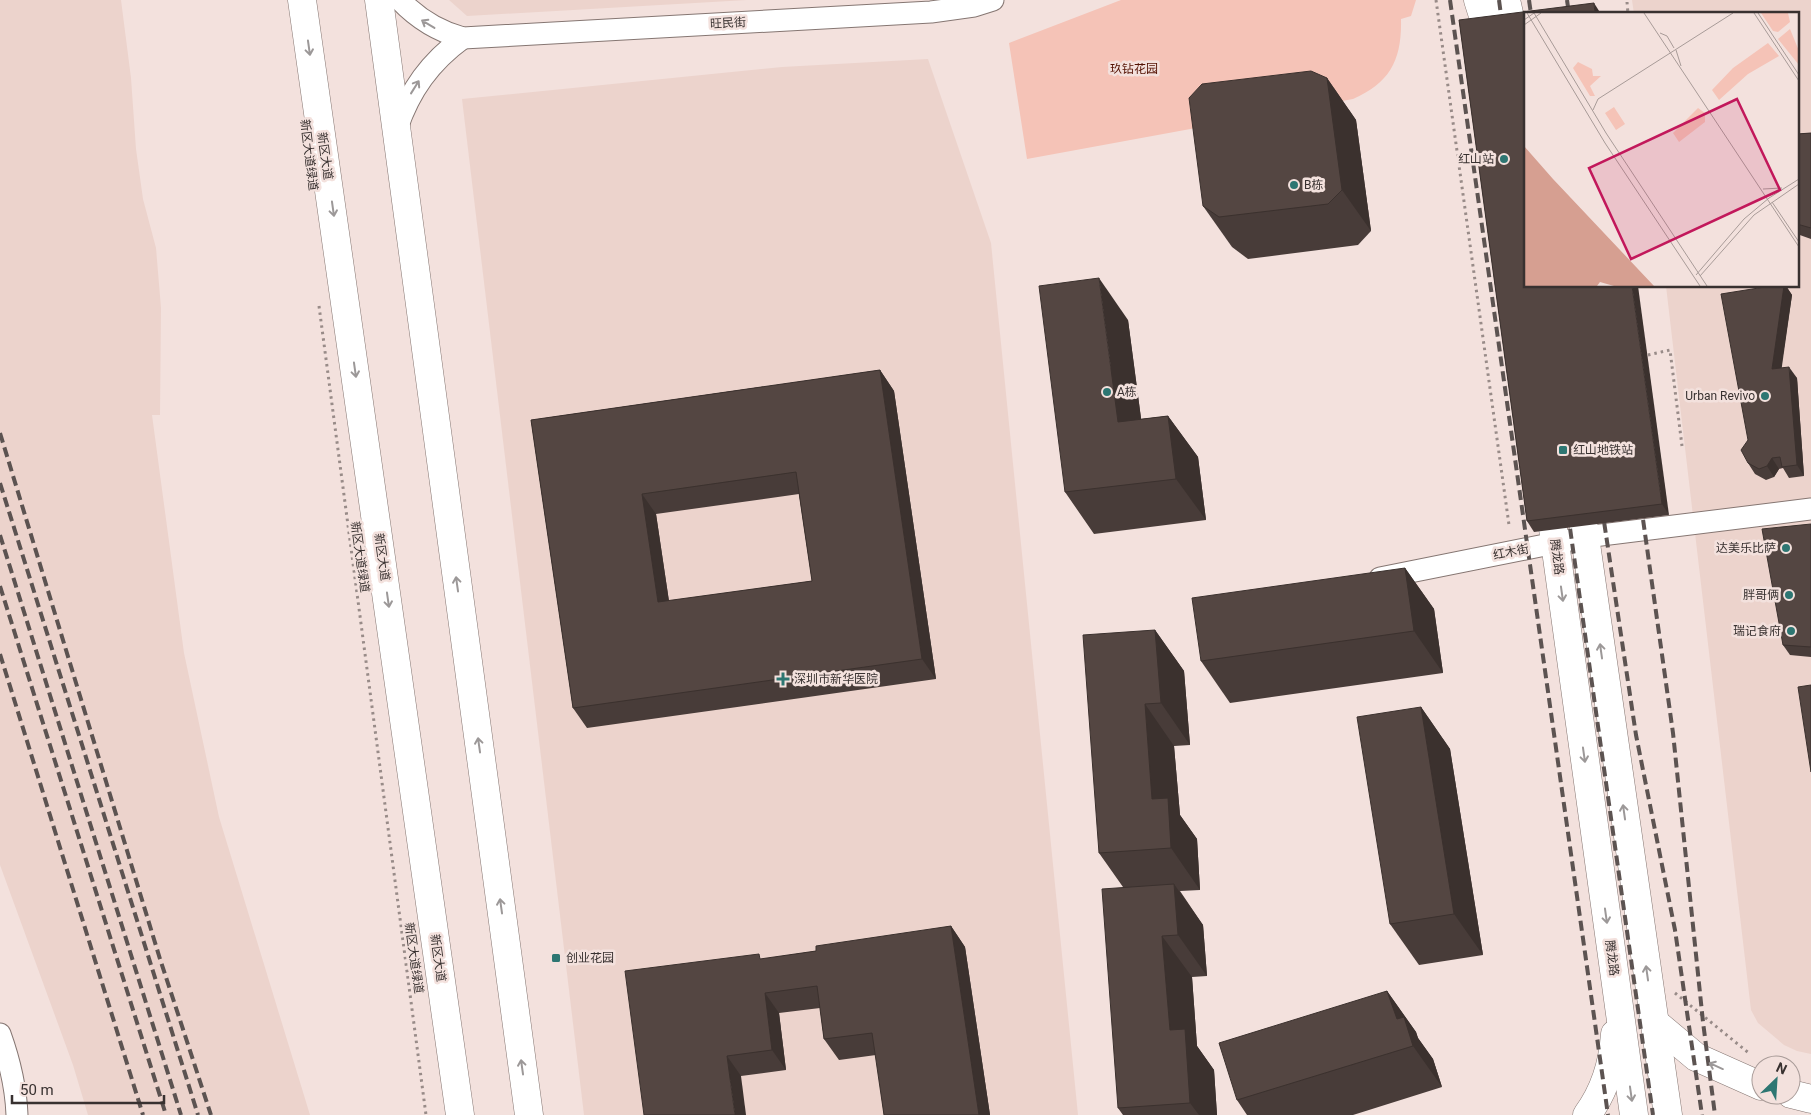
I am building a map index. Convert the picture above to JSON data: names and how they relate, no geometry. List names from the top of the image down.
{
  "streets": {
    "main road": ["新区大道", "腾龙路"],
    "street": ["旺民街", "红木街"],
    "path": ["新区大道绿道"]
  },
  "crossings": [
    ["红木街", "腾龙路"]
  ],
  "parks": ["玖钻花园"],
  "places": {
    "other": [
      "红山站",
      "B栋",
      "A栋",
      "Urban Revivo",
      "达美乐比萨",
      "胖哥俩",
      "瑞记食府"
    ],
    "transit": ["红山地铁站", "创业花园"],
    "health": ["深圳市新华医院"]
  },
  "scale_bar": "50 m",
  "north": "top right"
}
